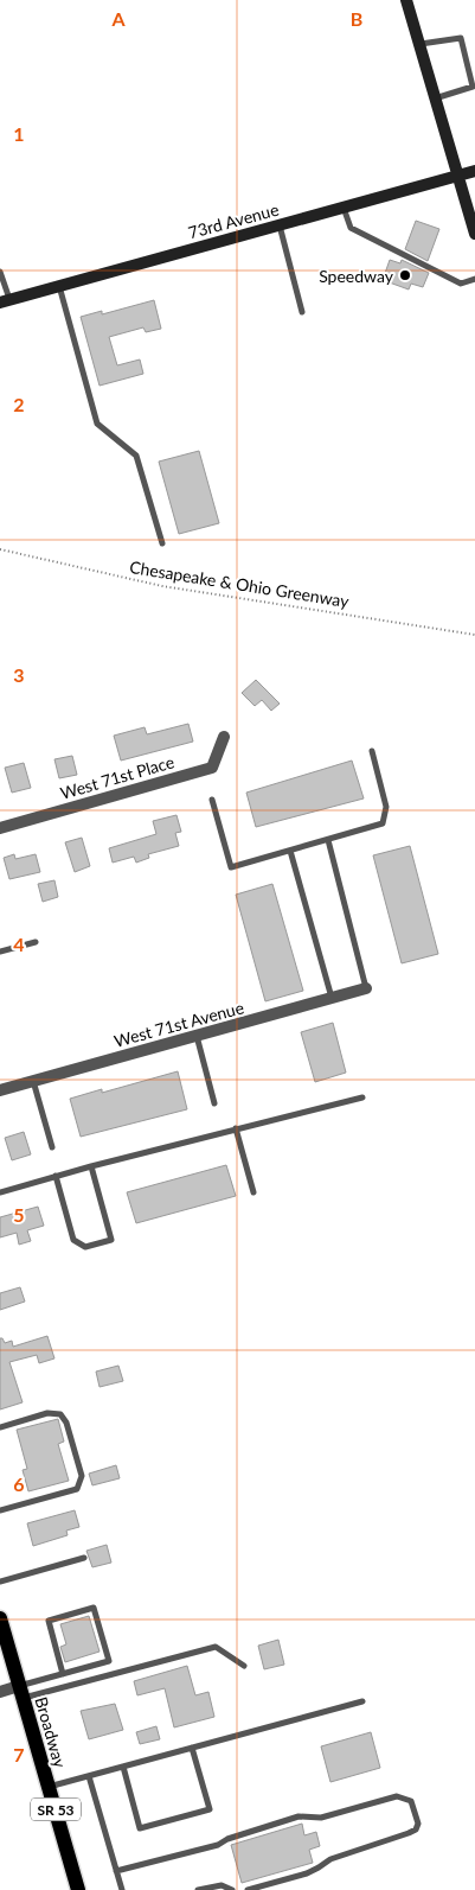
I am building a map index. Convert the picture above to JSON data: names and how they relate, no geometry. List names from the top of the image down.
{
  "streets": {
    "main road": ["Broadway", "SR 53"],
    "street": ["73rd Avenue", "West 71st Place", "West 71st Avenue"],
    "path": ["Chesapeake & Ohio Greenway"]
  },
  "places": ["Speedway"],
  "grid": {
    "columns": ["A", "B"],
    "rows": [
      "1",
      "2",
      "3",
      "4",
      "5",
      "6",
      "7"
    ]
  }
}
